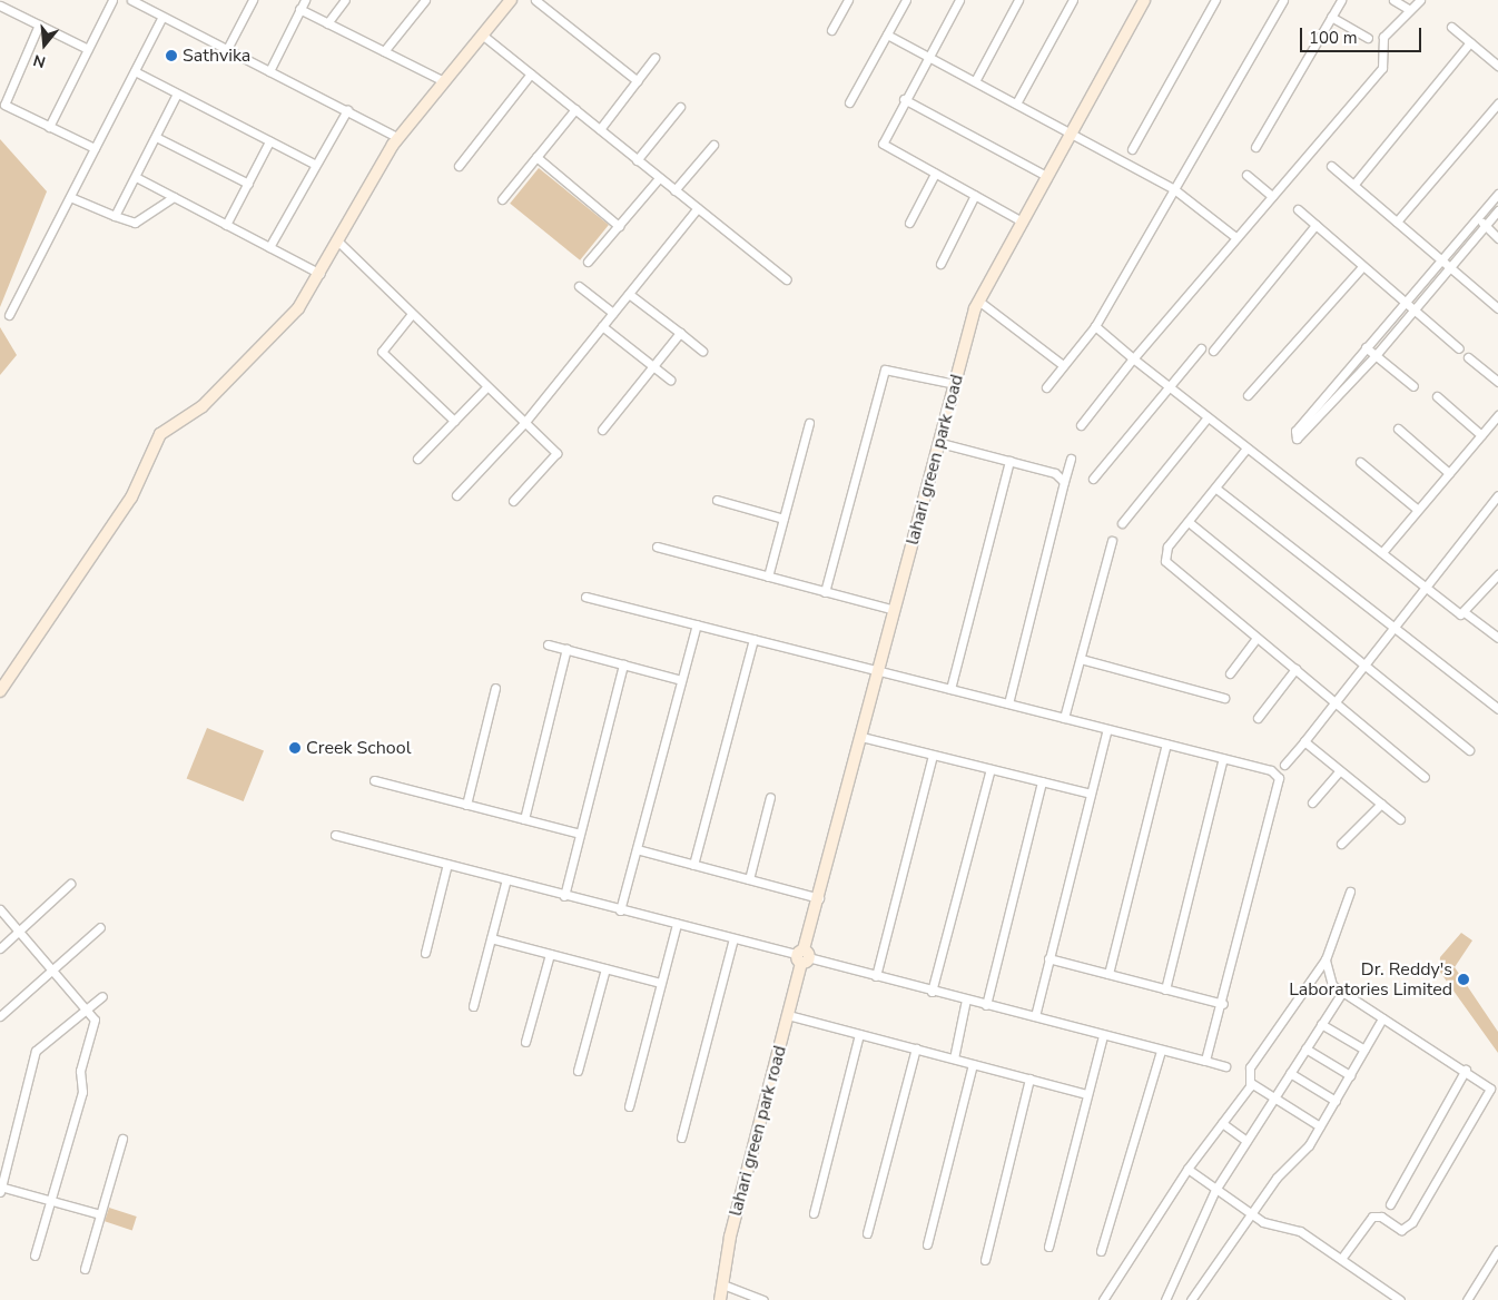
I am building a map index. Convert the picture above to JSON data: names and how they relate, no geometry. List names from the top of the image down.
{
  "streets": {
    "street": ["lahari green park road"]
  },
  "places": ["Sathvika", "Creek School", "Dr. Reddy's Laboratories Limited"],
  "scale_bar": "100 m",
  "north": "bottom"
}
